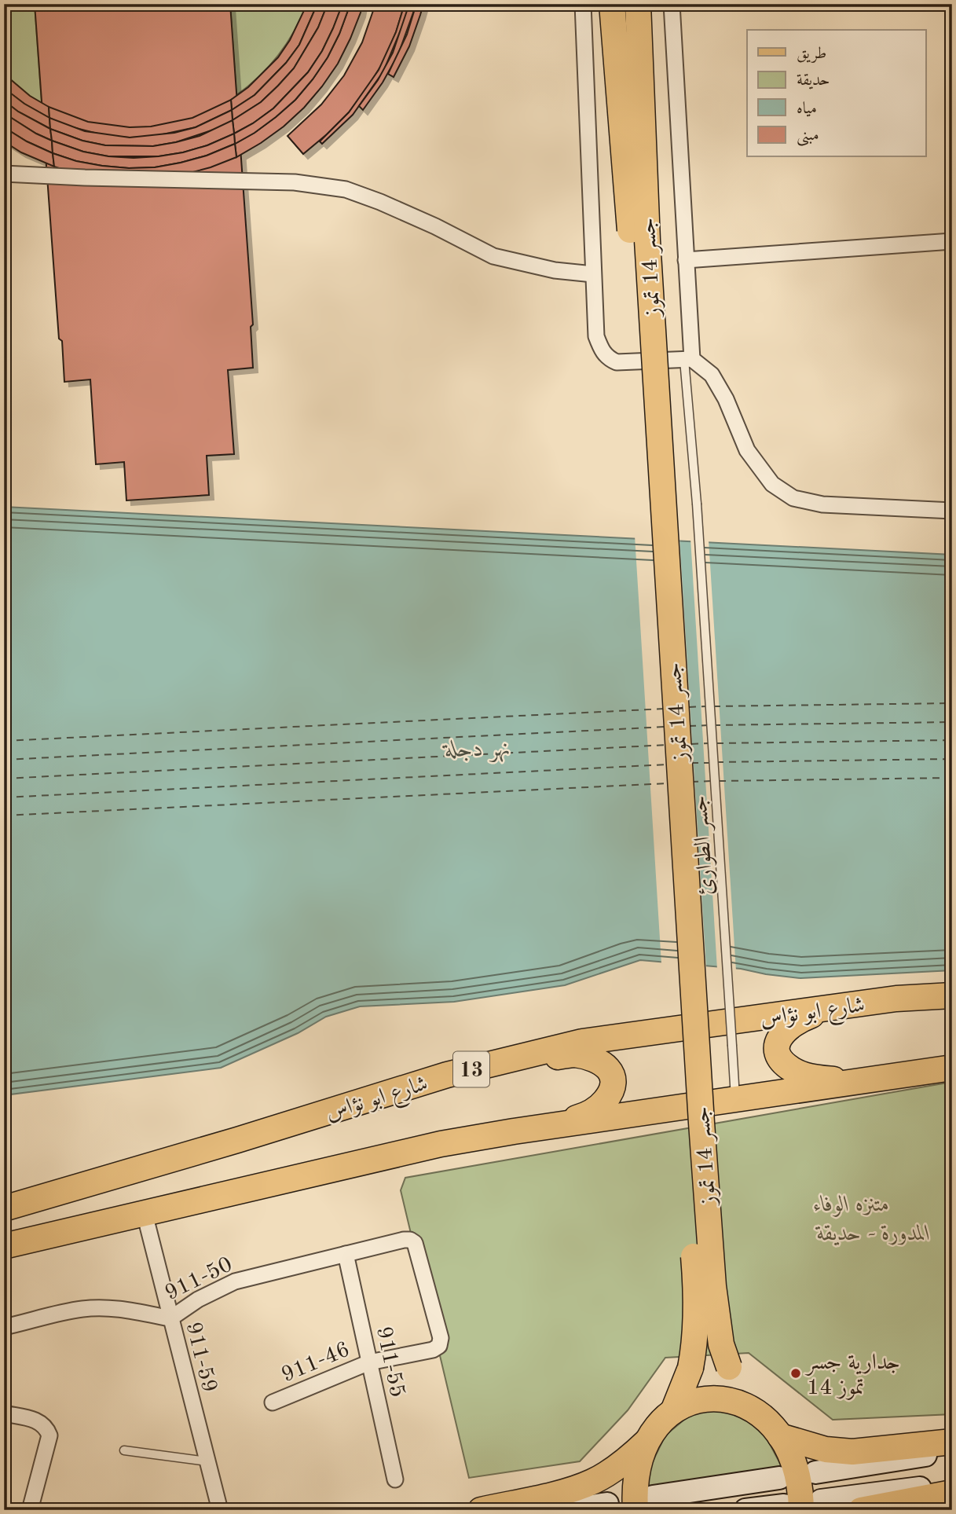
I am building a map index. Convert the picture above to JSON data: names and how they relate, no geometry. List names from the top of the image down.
{
  "streets": {
    "main road": ["جسر 14 تموز", "شارع ابو نؤاس", "13"],
    "street": [
      "911-50",
      "911-59",
      "911-46",
      "911-55"
    ],
    "lane": ["جسر الطوارئ"]
  },
  "crossings": [
    ["911-50", "911-59"],
    ["911-50", "911-46"],
    ["911-50", "911-55"],
    ["911-46", "911-55"]
  ],
  "water": ["نهر دجلة"],
  "parks": ["متنزه الوفاء", "المدورة - حديقة"],
  "places": ["جدارية جسر 14 تموز"],
  "legend": [
    "طريق",
    "حديقة",
    "مياه",
    "مبنى"
  ]
}
